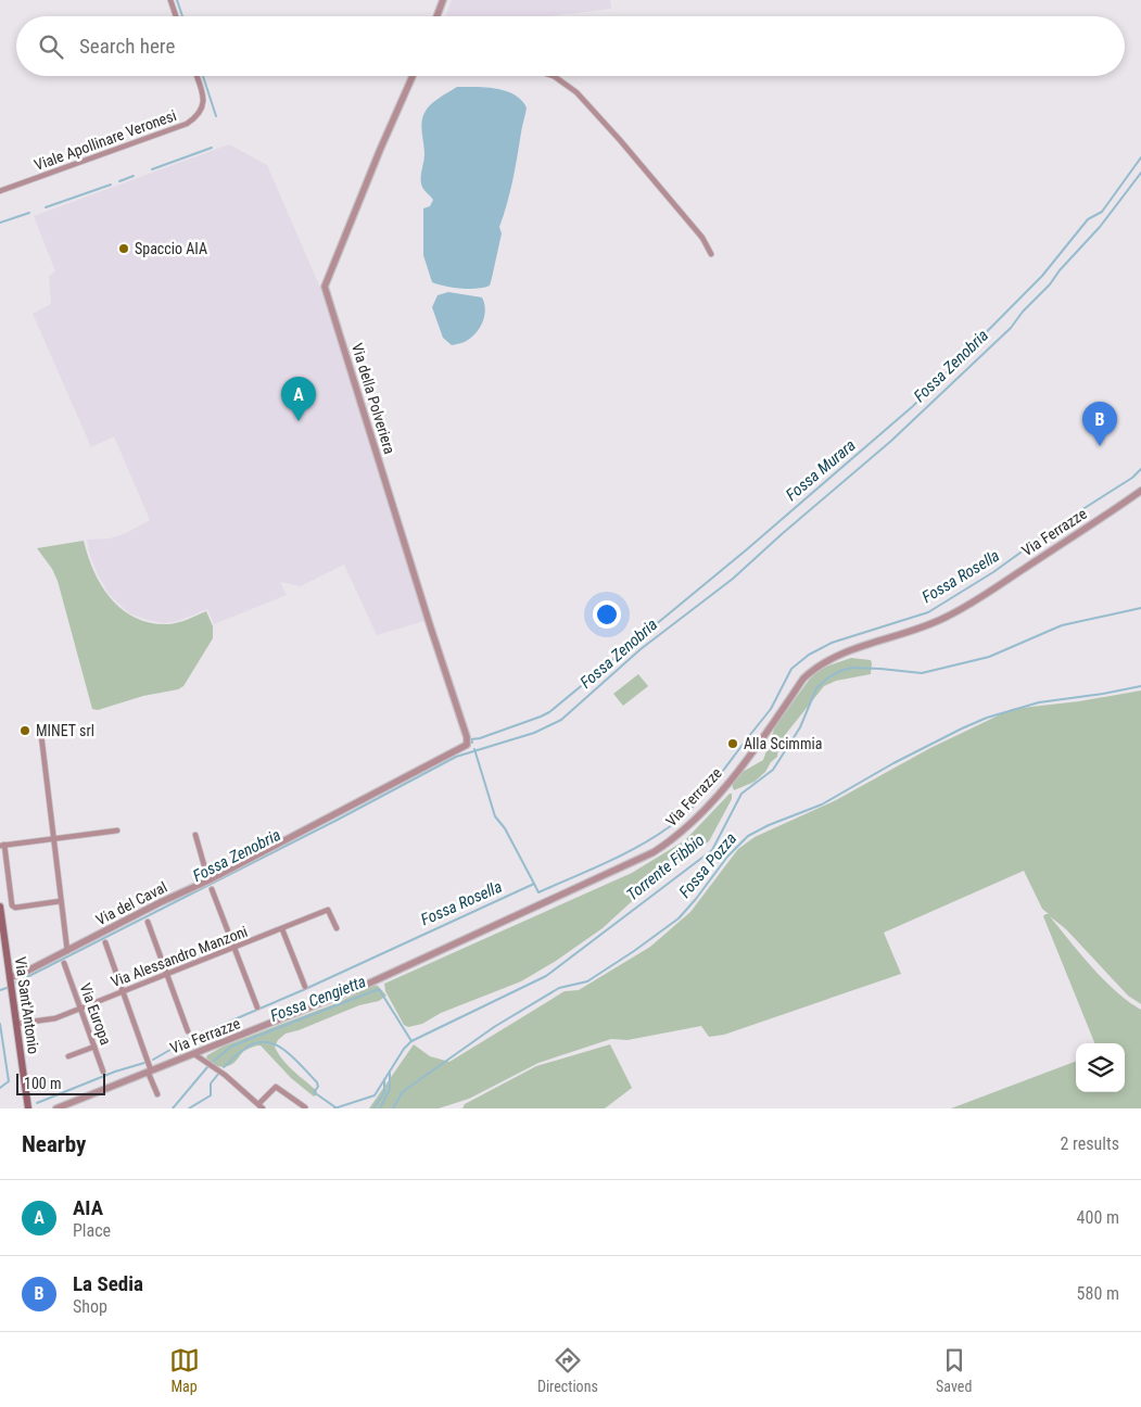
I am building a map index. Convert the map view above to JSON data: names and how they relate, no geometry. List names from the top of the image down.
{
  "streets": {
    "main road": ["Via Sant'Antonio"],
    "street": [
      "Viale Apollinare Veronesi",
      "Via della Polveriera",
      "Via Ferrazze",
      "Via del Caval",
      "Via Alessandro Manzoni",
      "Via Europa"
    ]
  },
  "crossings": [
    ["Via della Polveriera", "Via del Caval"],
    ["Via del Caval", "Via Sant'Antonio"],
    ["Via Alessandro Manzoni", "Via Sant'Antonio"],
    ["Via Alessandro Manzoni", "Via Europa"]
  ],
  "water": [
    "Fossa Zenobria",
    "Fossa Murara",
    "Fossa Rosella",
    "Fossa Pozza",
    "Torrente Fibbio",
    "Fossa Cengietta"
  ],
  "places": ["Spaccio AIA", "MINET srl", "Alla Scimmia"],
  "scale_bar": "100 m",
  "page": {
    "search": "Search here",
    "pins": ["A", "B"],
    "scale": "100 m",
    "heading": ["Nearby", "2 results"],
    "list": [
      {
        "mark": "A",
        "name": "AIA",
        "note": "Place",
        "value": "400 m"
      },
      {
        "mark": "B",
        "name": "La Sedia",
        "note": "Shop",
        "value": "580 m"
      }
    ],
    "nav": ["Map", "Directions", "Saved"]
  }
}
